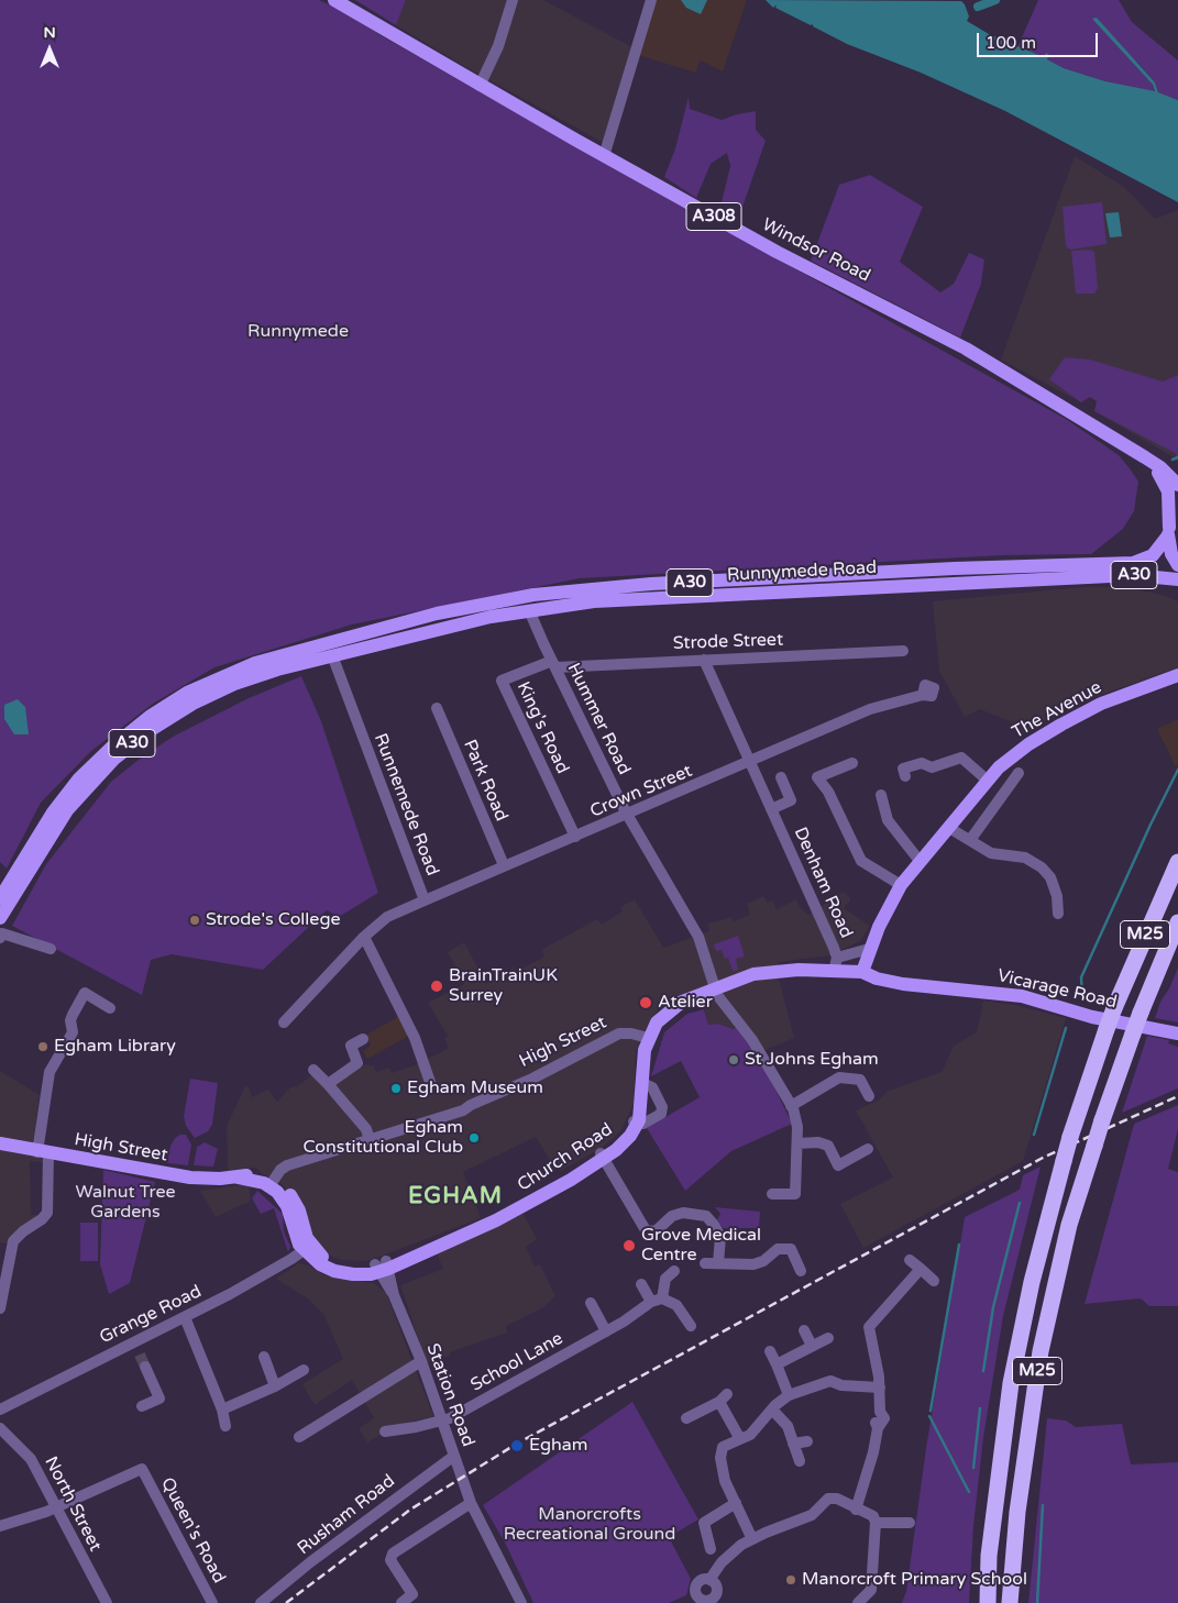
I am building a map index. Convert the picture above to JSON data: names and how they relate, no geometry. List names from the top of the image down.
{
  "streets": {
    "highway": ["M25"],
    "main road": [
      "A308",
      "Windsor Road",
      "Runnymede Road",
      "A30",
      "The Avenue",
      "Vicarage Road",
      "High Street",
      "Church Road"
    ],
    "street": [
      "Strode Street",
      "Hummer Road",
      "King's Road",
      "Park Road",
      "Crown Street",
      "Runnemede Road",
      "Denham Road",
      "Grange Road",
      "School Lane",
      "Station Road",
      "North Street",
      "Rusham Road",
      "Queen's Road"
    ]
  },
  "crossings": [
    ["Windsor Road", "Runnymede Road"],
    ["Windsor Road", "A30"],
    ["Runnymede Road", "A30"],
    ["Runnymede Road", "Hummer Road"],
    ["Runnymede Road", "Runnemede Road"],
    ["A30", "Runnemede Road"],
    ["Strode Street", "Hummer Road"],
    ["Strode Street", "King's Road"],
    ["Strode Street", "Denham Road"],
    ["Hummer Road", "King's Road"],
    ["Hummer Road", "Crown Street"],
    ["King's Road", "Crown Street"],
    ["Park Road", "Crown Street"],
    ["Crown Street", "Runnemede Road"],
    ["Crown Street", "Denham Road"],
    ["High Street", "Church Road"],
    ["Church Road", "Grange Road"],
    ["Church Road", "Station Road"],
    ["School Lane", "Station Road"],
    ["Station Road", "Rusham Road"],
    ["North Street", "Queen's Road"]
  ],
  "districts": ["EGHAM"],
  "parks": ["Runnymede", "Walnut Tree Gardens", "Manorcrofts Recreational Ground"],
  "places": [
    "Strode's College",
    "BrainTrainUK Surrey",
    "Atelier",
    "Egham Library",
    "St Johns Egham",
    "Egham Museum",
    "Egham Constitutional Club",
    "Grove Medical Centre",
    "Egham",
    "Manorcroft Primary School"
  ],
  "scale_bar": "100 m",
  "north": "top"
}
